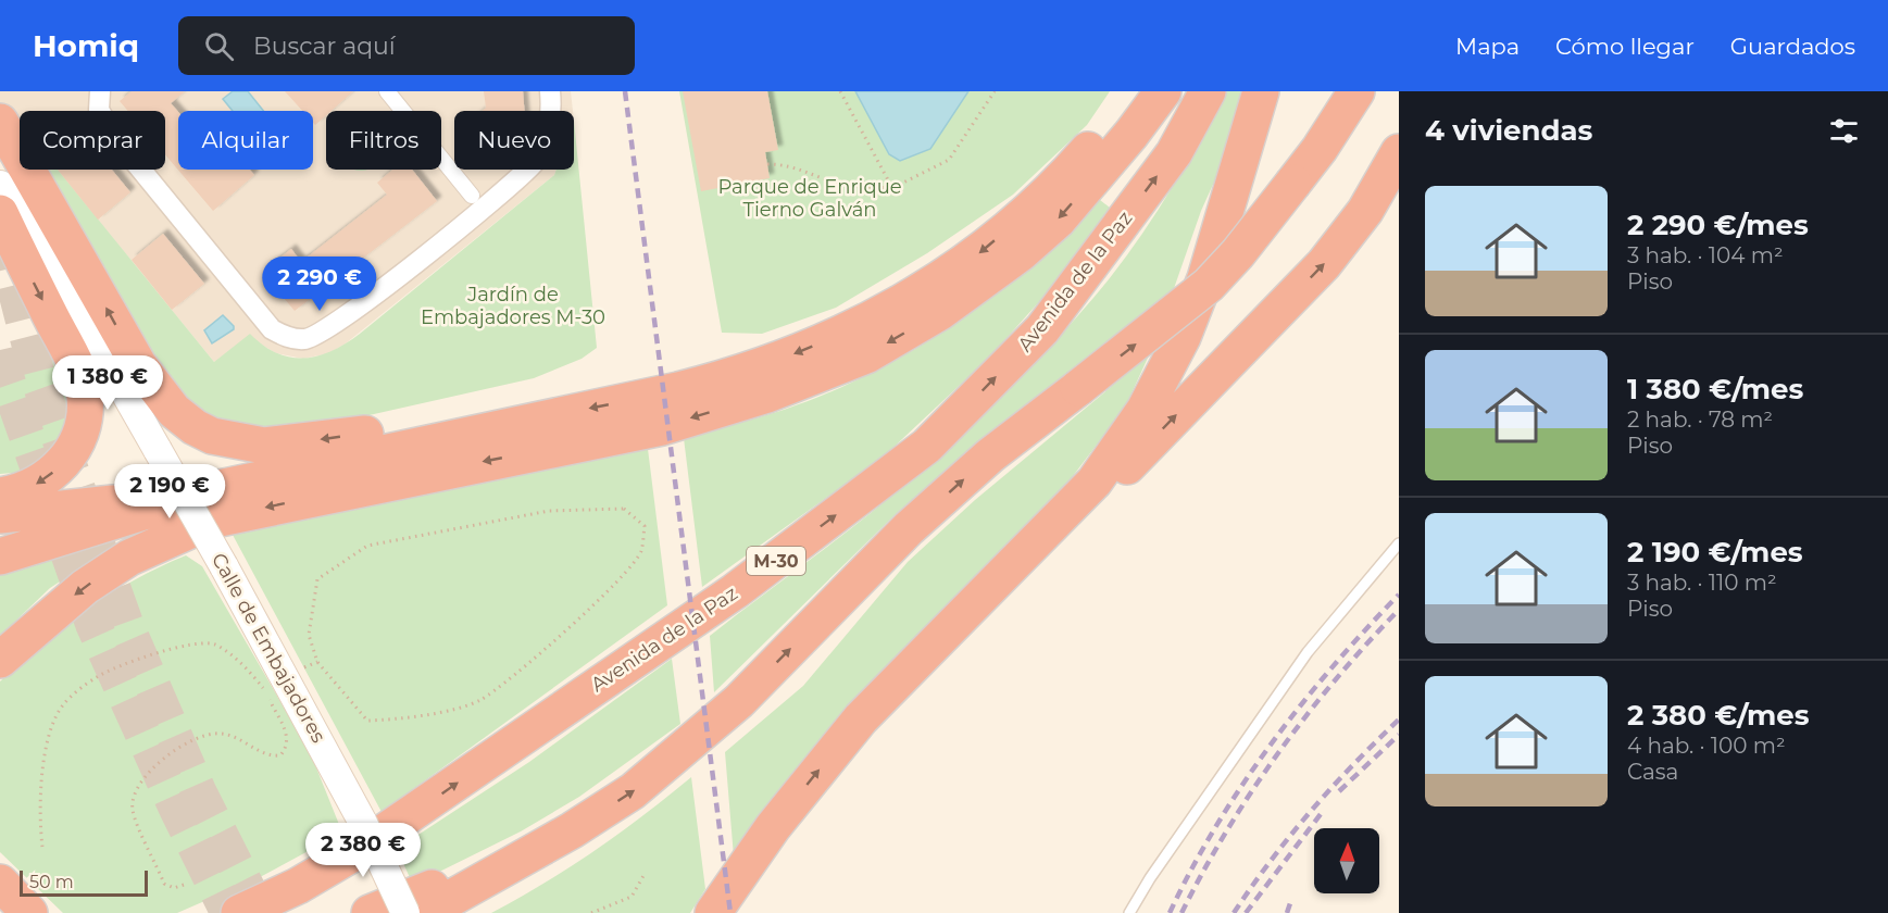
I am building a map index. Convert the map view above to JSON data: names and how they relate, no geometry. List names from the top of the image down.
{
  "streets": {
    "highway": ["Avenida de la Paz", "M-30"],
    "main road": ["Calle de Embajadores"]
  },
  "parks": ["Parque de Enrique Tierno Galván", "Jardín de Embajadores M-30"],
  "scale_bar": "50 m",
  "north": "top",
  "page": {
    "header": "Homiq",
    "search": "Buscar aquí",
    "nav": ["Mapa", "Cómo llegar", "Guardados"],
    "heading": "4 viviendas",
    "chip": [
      "Comprar",
      "Alquilar",
      "Filtros",
      "Nuevo"
    ],
    "list": [
      {
        "name": "2 290 €/mes",
        "note": "3 hab. · 104 m² · Piso"
      },
      {
        "name": "1 380 €/mes",
        "note": "2 hab. · 78 m² · Piso"
      },
      {
        "name": "2 190 €/mes",
        "note": "3 hab. · 110 m² · Piso"
      },
      {
        "name": "2 380 €/mes",
        "note": "4 hab. · 100 m² · Casa"
      }
    ],
    "price": [
      "2 290 €",
      "1 380 €",
      "2 190 €",
      "2 380 €"
    ],
    "scale": "50 m"
  }
}
